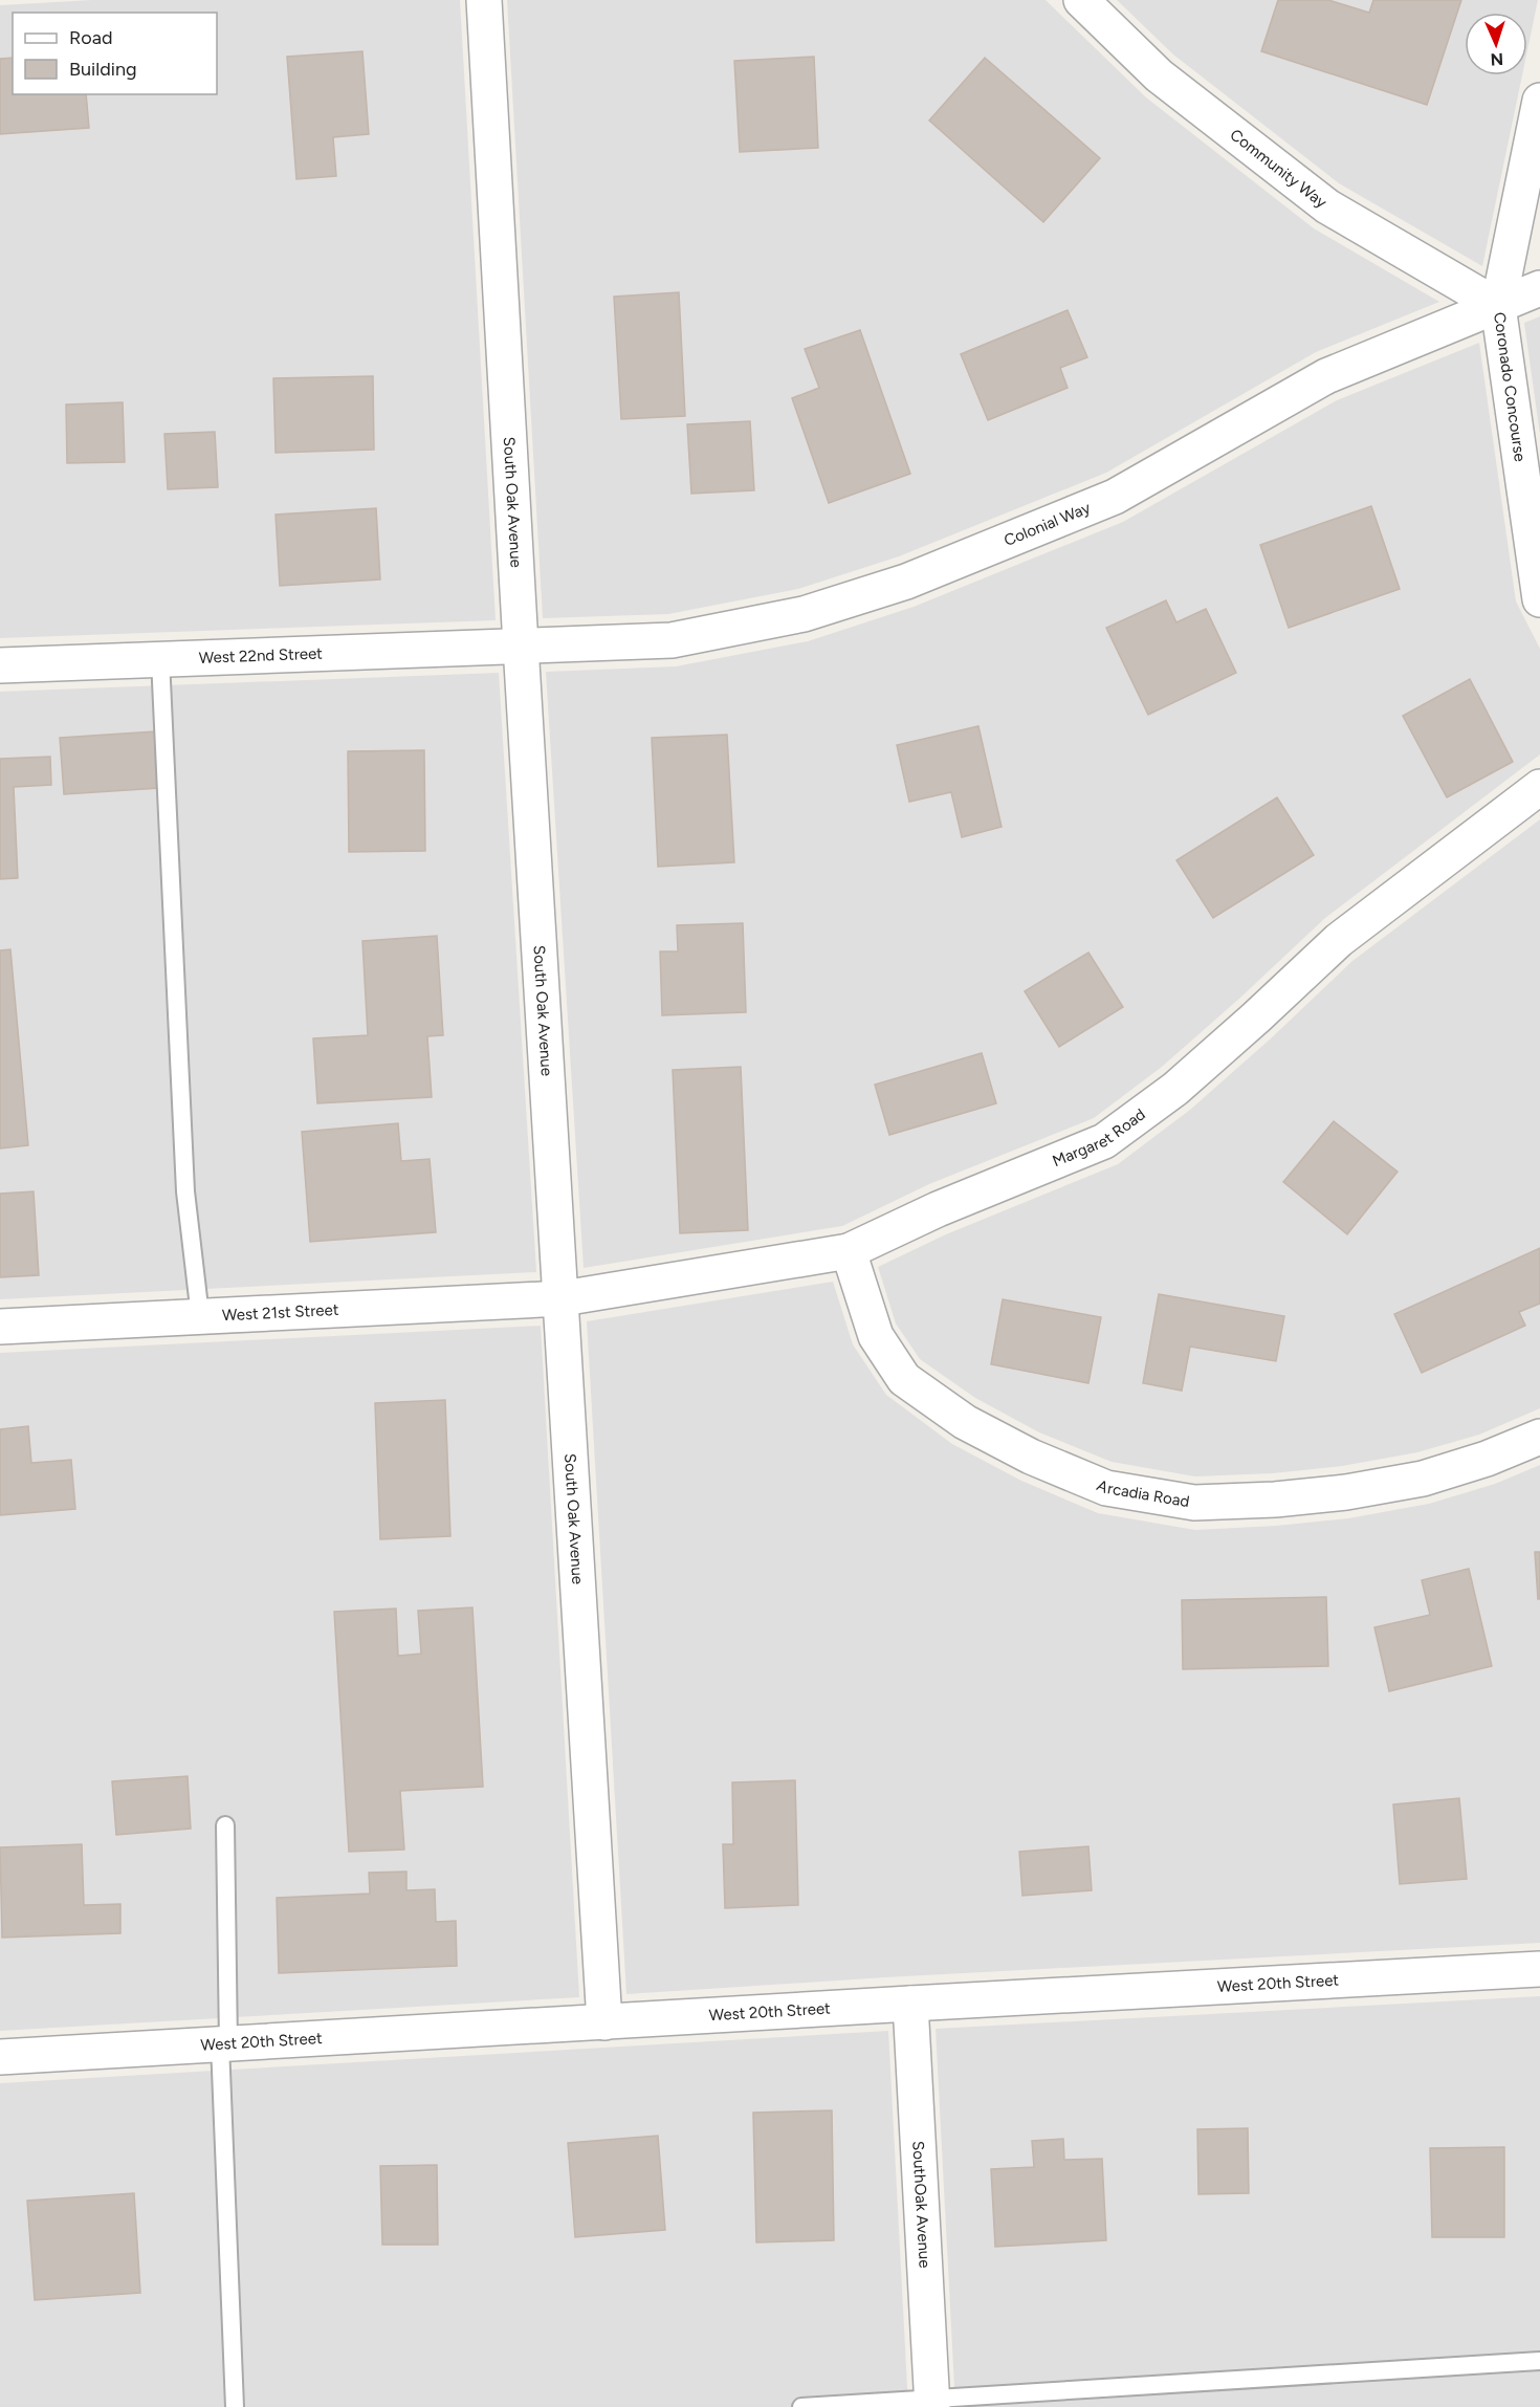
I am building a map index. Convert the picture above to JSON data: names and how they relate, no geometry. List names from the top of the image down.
{
  "streets": {
    "street": [
      "Community Way",
      "Coronado Concourse",
      "South Oak Avenue",
      "Colonial Way",
      "West 22nd Street",
      "Margaret Road",
      "West 21st Street",
      "Arcadia Road",
      "West 20th Street",
      "SouthOak Avenue"
    ]
  },
  "crossings": [
    ["Community Way", "Coronado Concourse"],
    ["Community Way", "Colonial Way"],
    ["Coronado Concourse", "Colonial Way"],
    ["South Oak Avenue", "Colonial Way"],
    ["South Oak Avenue", "West 22nd Street"],
    ["South Oak Avenue", "Margaret Road"],
    ["South Oak Avenue", "West 21st Street"],
    ["South Oak Avenue", "West 20th Street"],
    ["Colonial Way", "West 22nd Street"],
    ["Margaret Road", "West 21st Street"],
    ["Margaret Road", "Arcadia Road"],
    ["West 20th Street", "SouthOak Avenue"]
  ],
  "legend": ["Road", "Building"],
  "north": "bottom"
}
